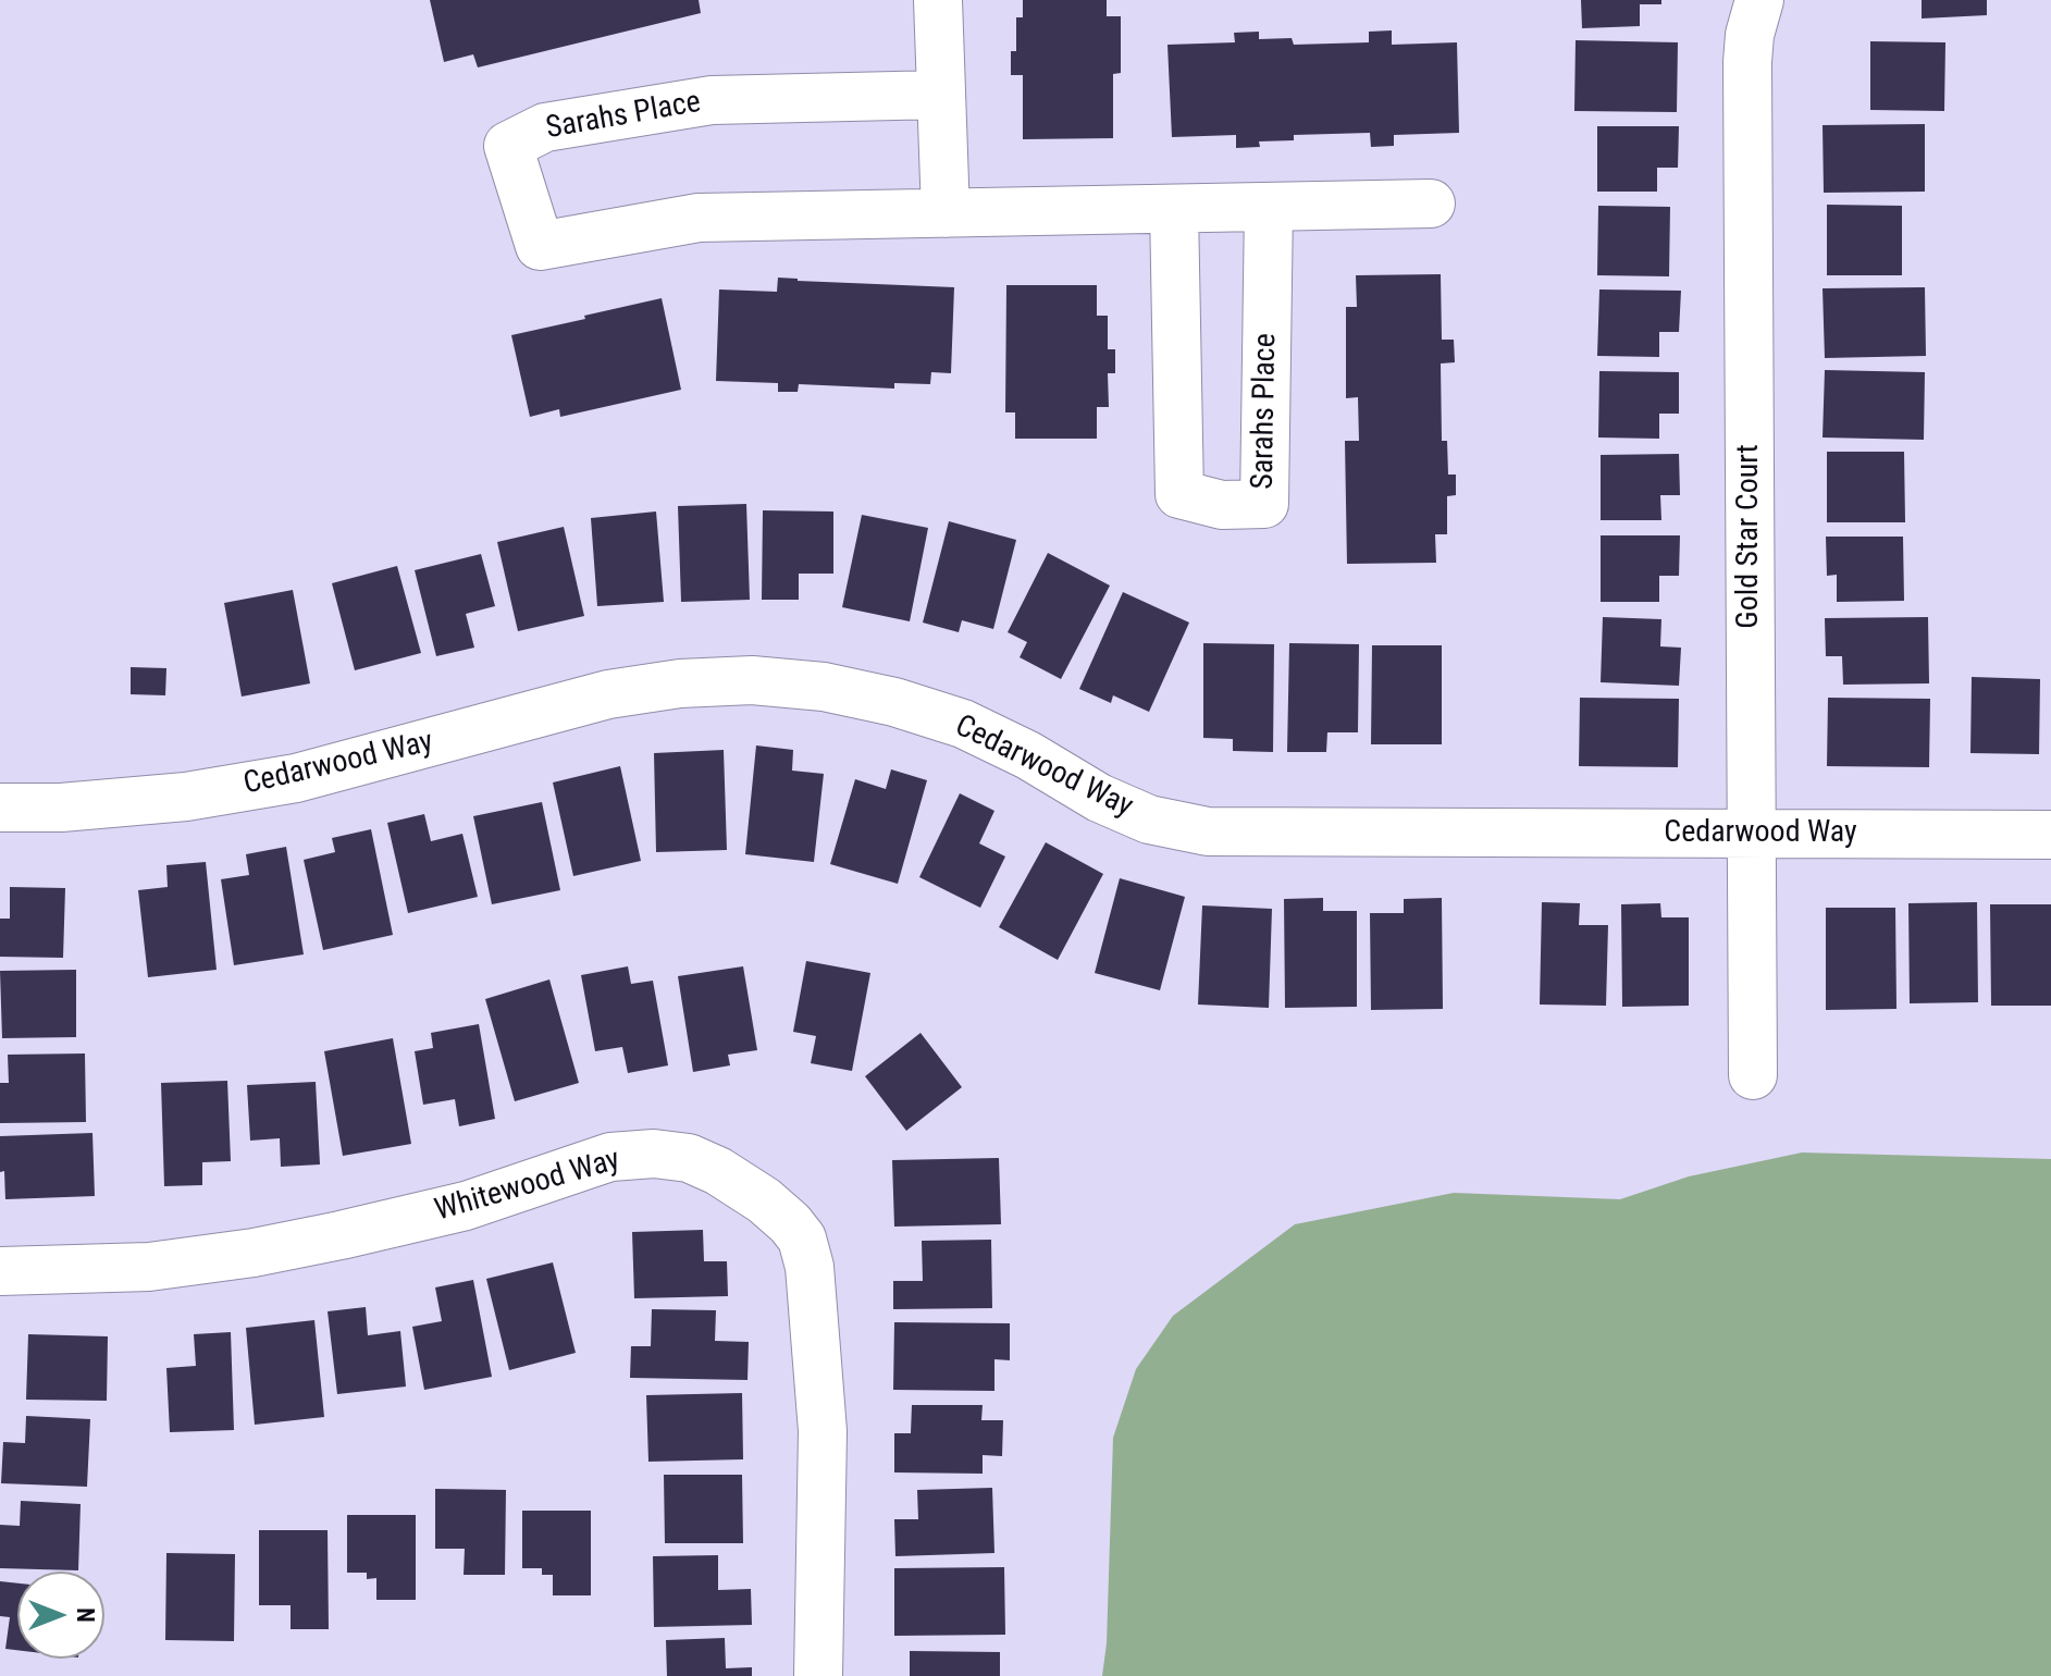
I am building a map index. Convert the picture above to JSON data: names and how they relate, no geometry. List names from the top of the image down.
{
  "streets": {
    "street": [
      "Sarahs Place",
      "Gold Star Court",
      "Cedarwood Way",
      "Whitewood Way"
    ]
  },
  "crossings": [
    ["Gold Star Court", "Cedarwood Way"]
  ],
  "north": "right"
}
